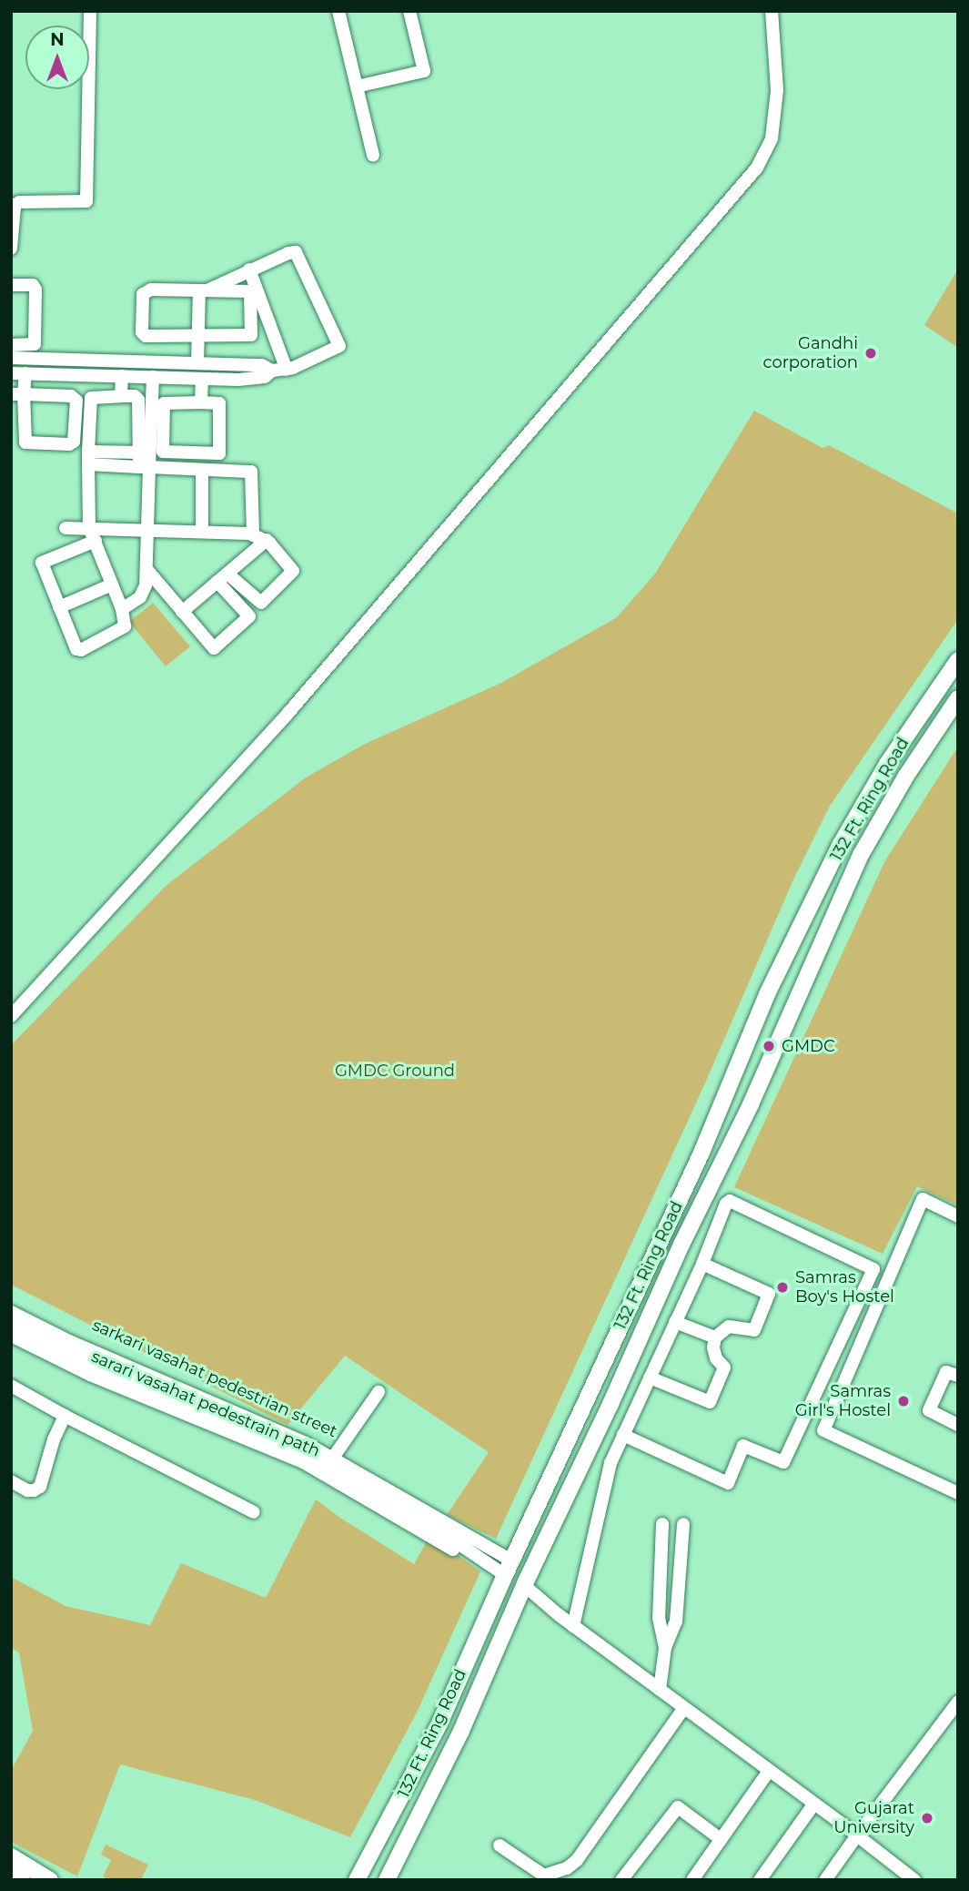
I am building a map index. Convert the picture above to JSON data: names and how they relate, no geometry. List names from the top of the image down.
{
  "streets": {
    "main road": ["132 Ft. Ring Road"],
    "street": ["sarkari vasahat pedestrian street", "sarari vasahat pedestrain path"]
  },
  "parks": ["GMDC Ground"],
  "places": [
    "Gandhi corporation",
    "GMDC",
    "Samras Boy's Hostel",
    "Samras Girl's Hostel",
    "Gujarat University"
  ],
  "north": "top"
}
